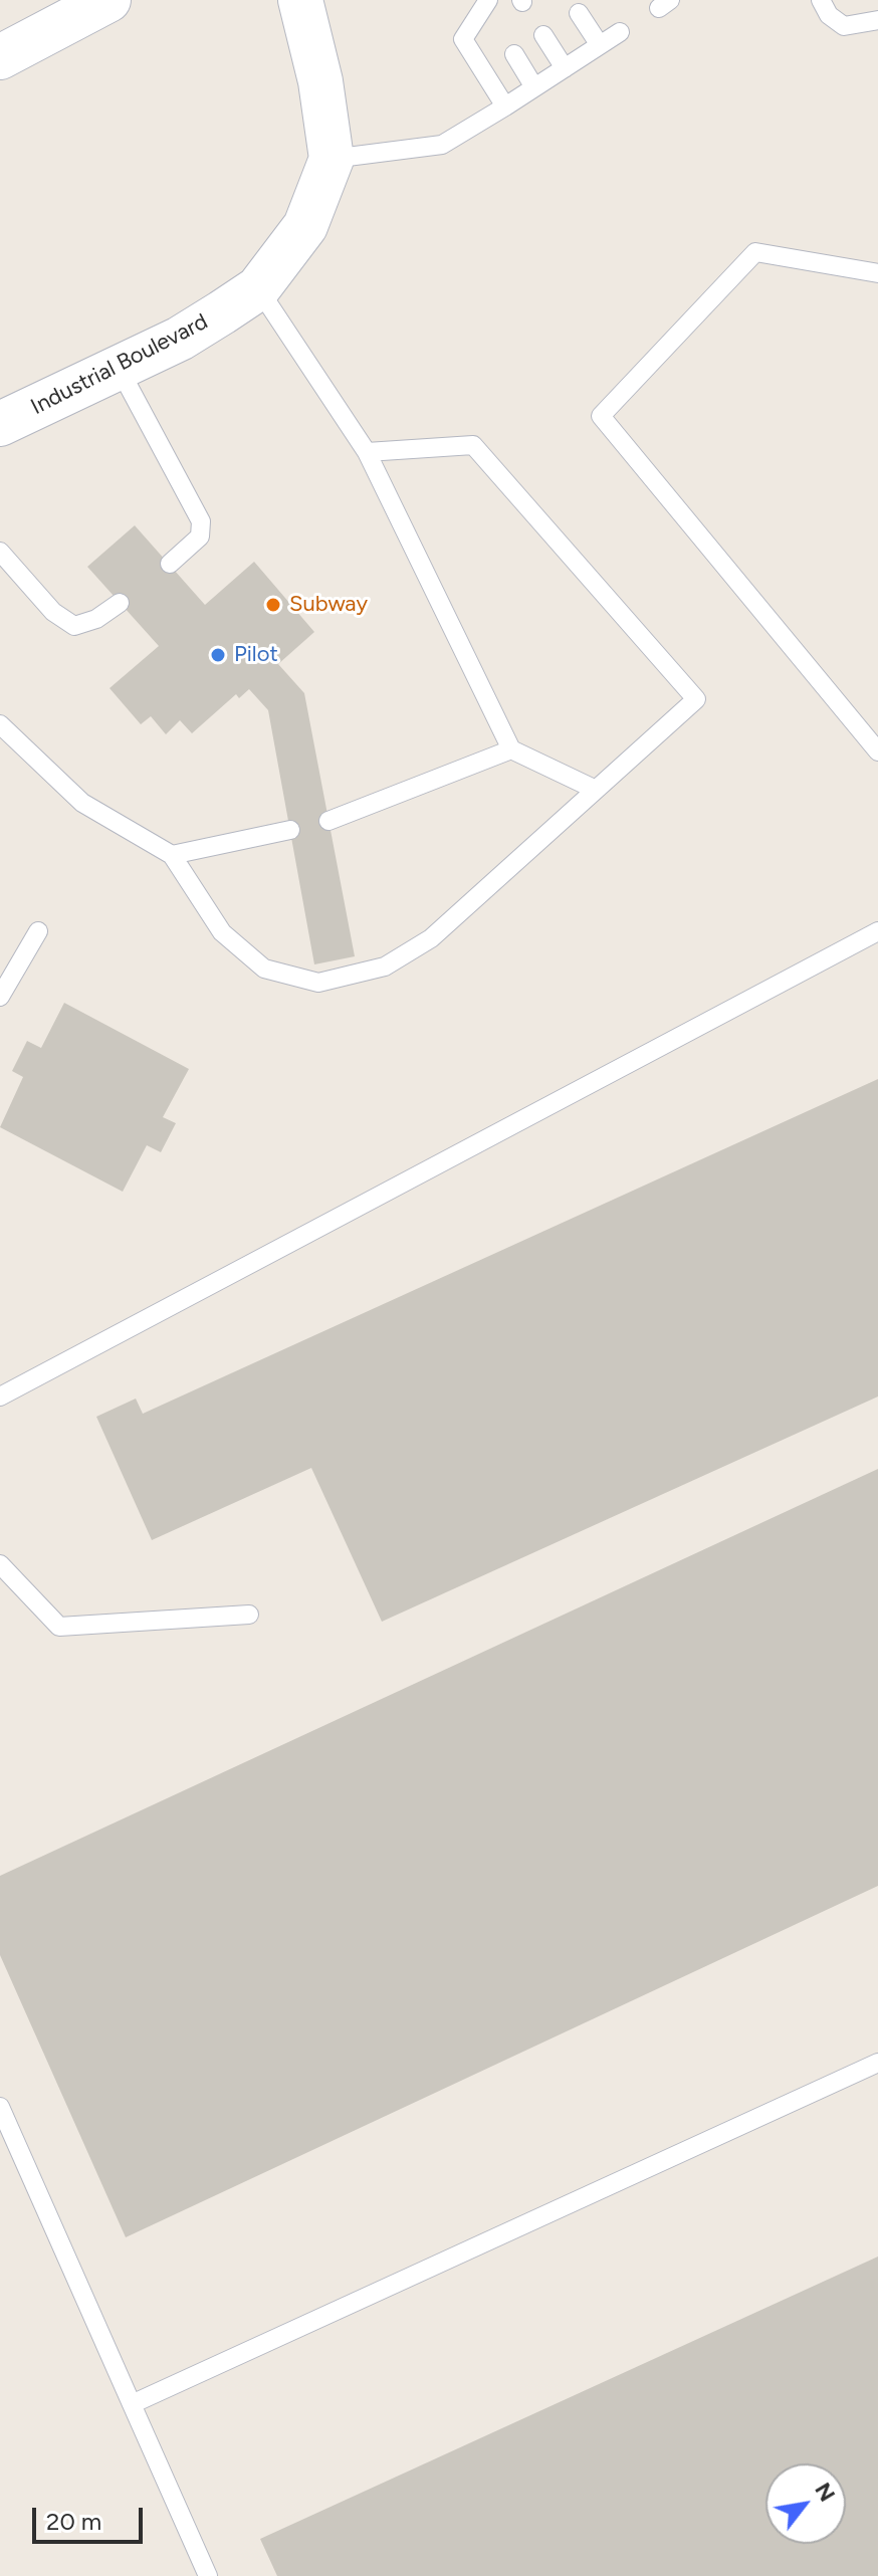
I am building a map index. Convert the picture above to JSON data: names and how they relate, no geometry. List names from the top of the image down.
{
  "streets": {
    "street": ["Industrial Boulevard"]
  },
  "places": ["Subway", "Pilot"],
  "scale_bar": "20 m",
  "north": "top right"
}
